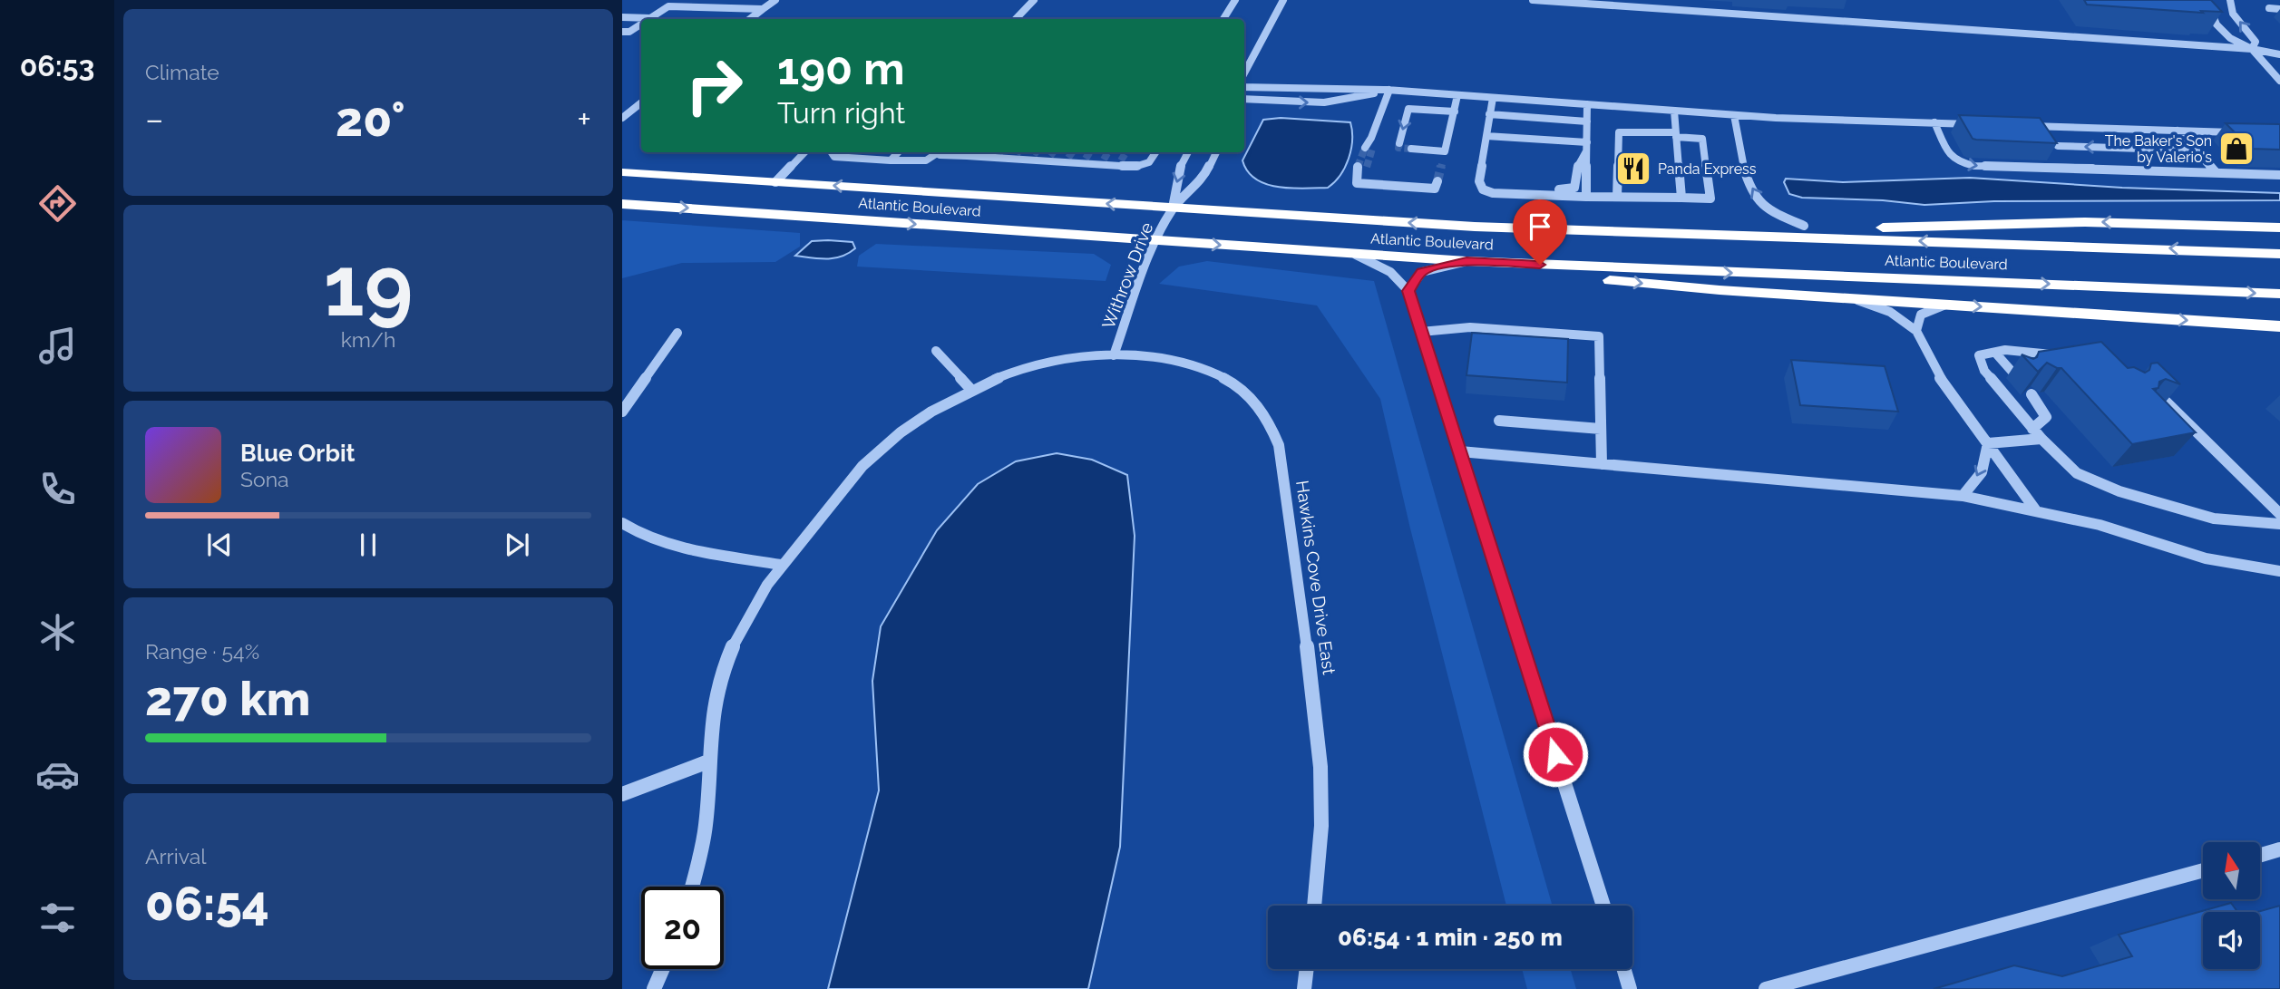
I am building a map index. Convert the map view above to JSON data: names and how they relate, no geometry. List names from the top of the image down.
{
  "streets": {
    "highway": ["Atlantic Boulevard"],
    "street": ["Withrow Drive", "Hawkins Cove Drive East"]
  },
  "crossings": [
    ["Atlantic Boulevard", "Withrow Drive"],
    ["Withrow Drive", "Hawkins Cove Drive East"]
  ],
  "places": {
    "shop": ["The Baker's Son by Valerio's"],
    "restaurant": ["Panda Express"]
  },
  "north": "top",
  "page": {
    "tabs": "06:53",
    "tile": [
      "Climate",
      ["19", "km/h"],
      ["Range · 54%", "270 km"],
      ["Arrival", "06:54"]
    ],
    "turn": ["190 m", "Turn right"],
    "heat": ["−", "20°", "+"],
    "song": ["Blue Orbit", "Sona"],
    "limit": "20",
    "trip": "06:54 · 1 min · 250 m"
  }
}
